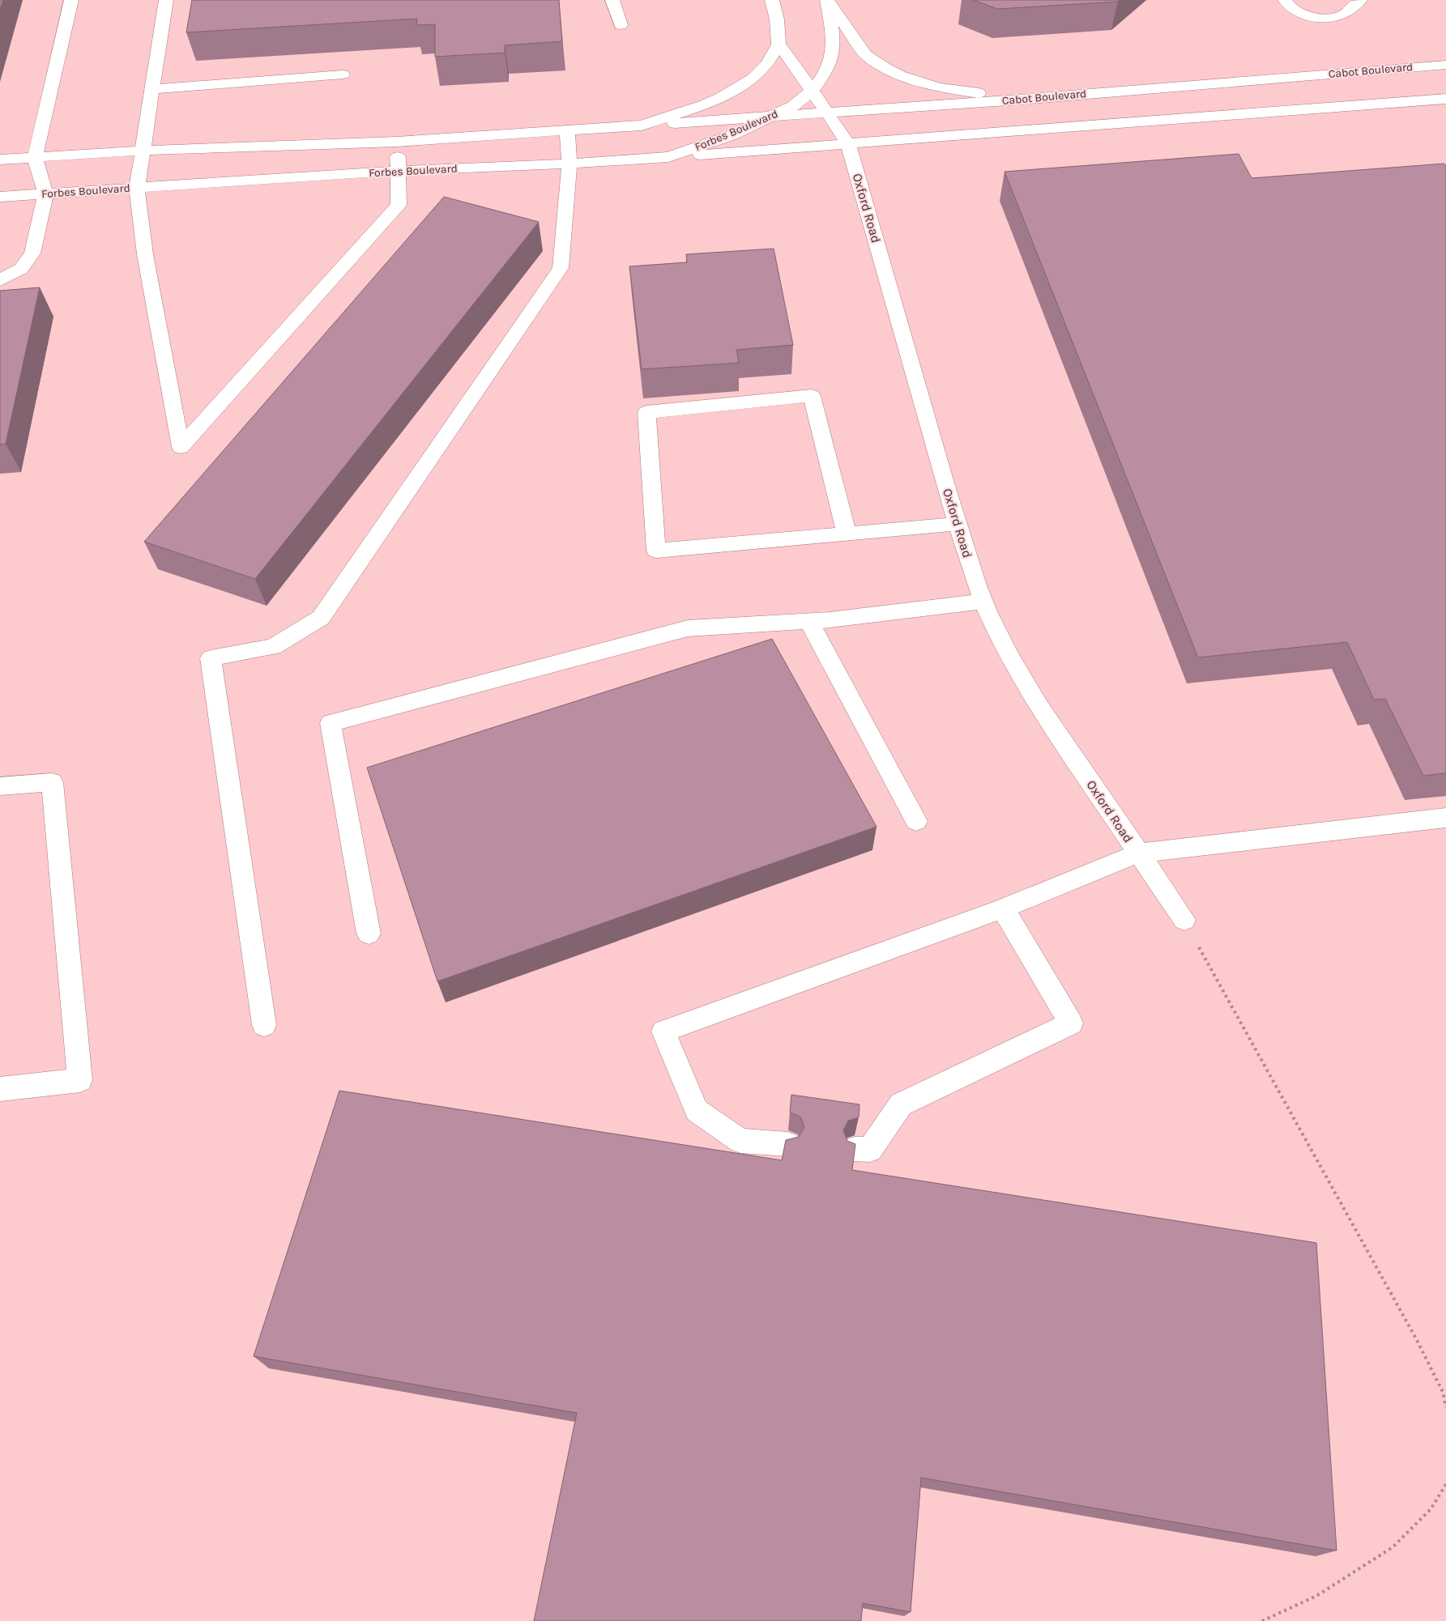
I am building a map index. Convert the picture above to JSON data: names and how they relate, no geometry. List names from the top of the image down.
{
  "streets": {
    "street": ["Cabot Boulevard", "Forbes Boulevard", "Oxford Road"]
  },
  "crossings": [
    ["Cabot Boulevard", "Forbes Boulevard"],
    ["Cabot Boulevard", "Oxford Road"],
    ["Forbes Boulevard", "Oxford Road"]
  ]
}
